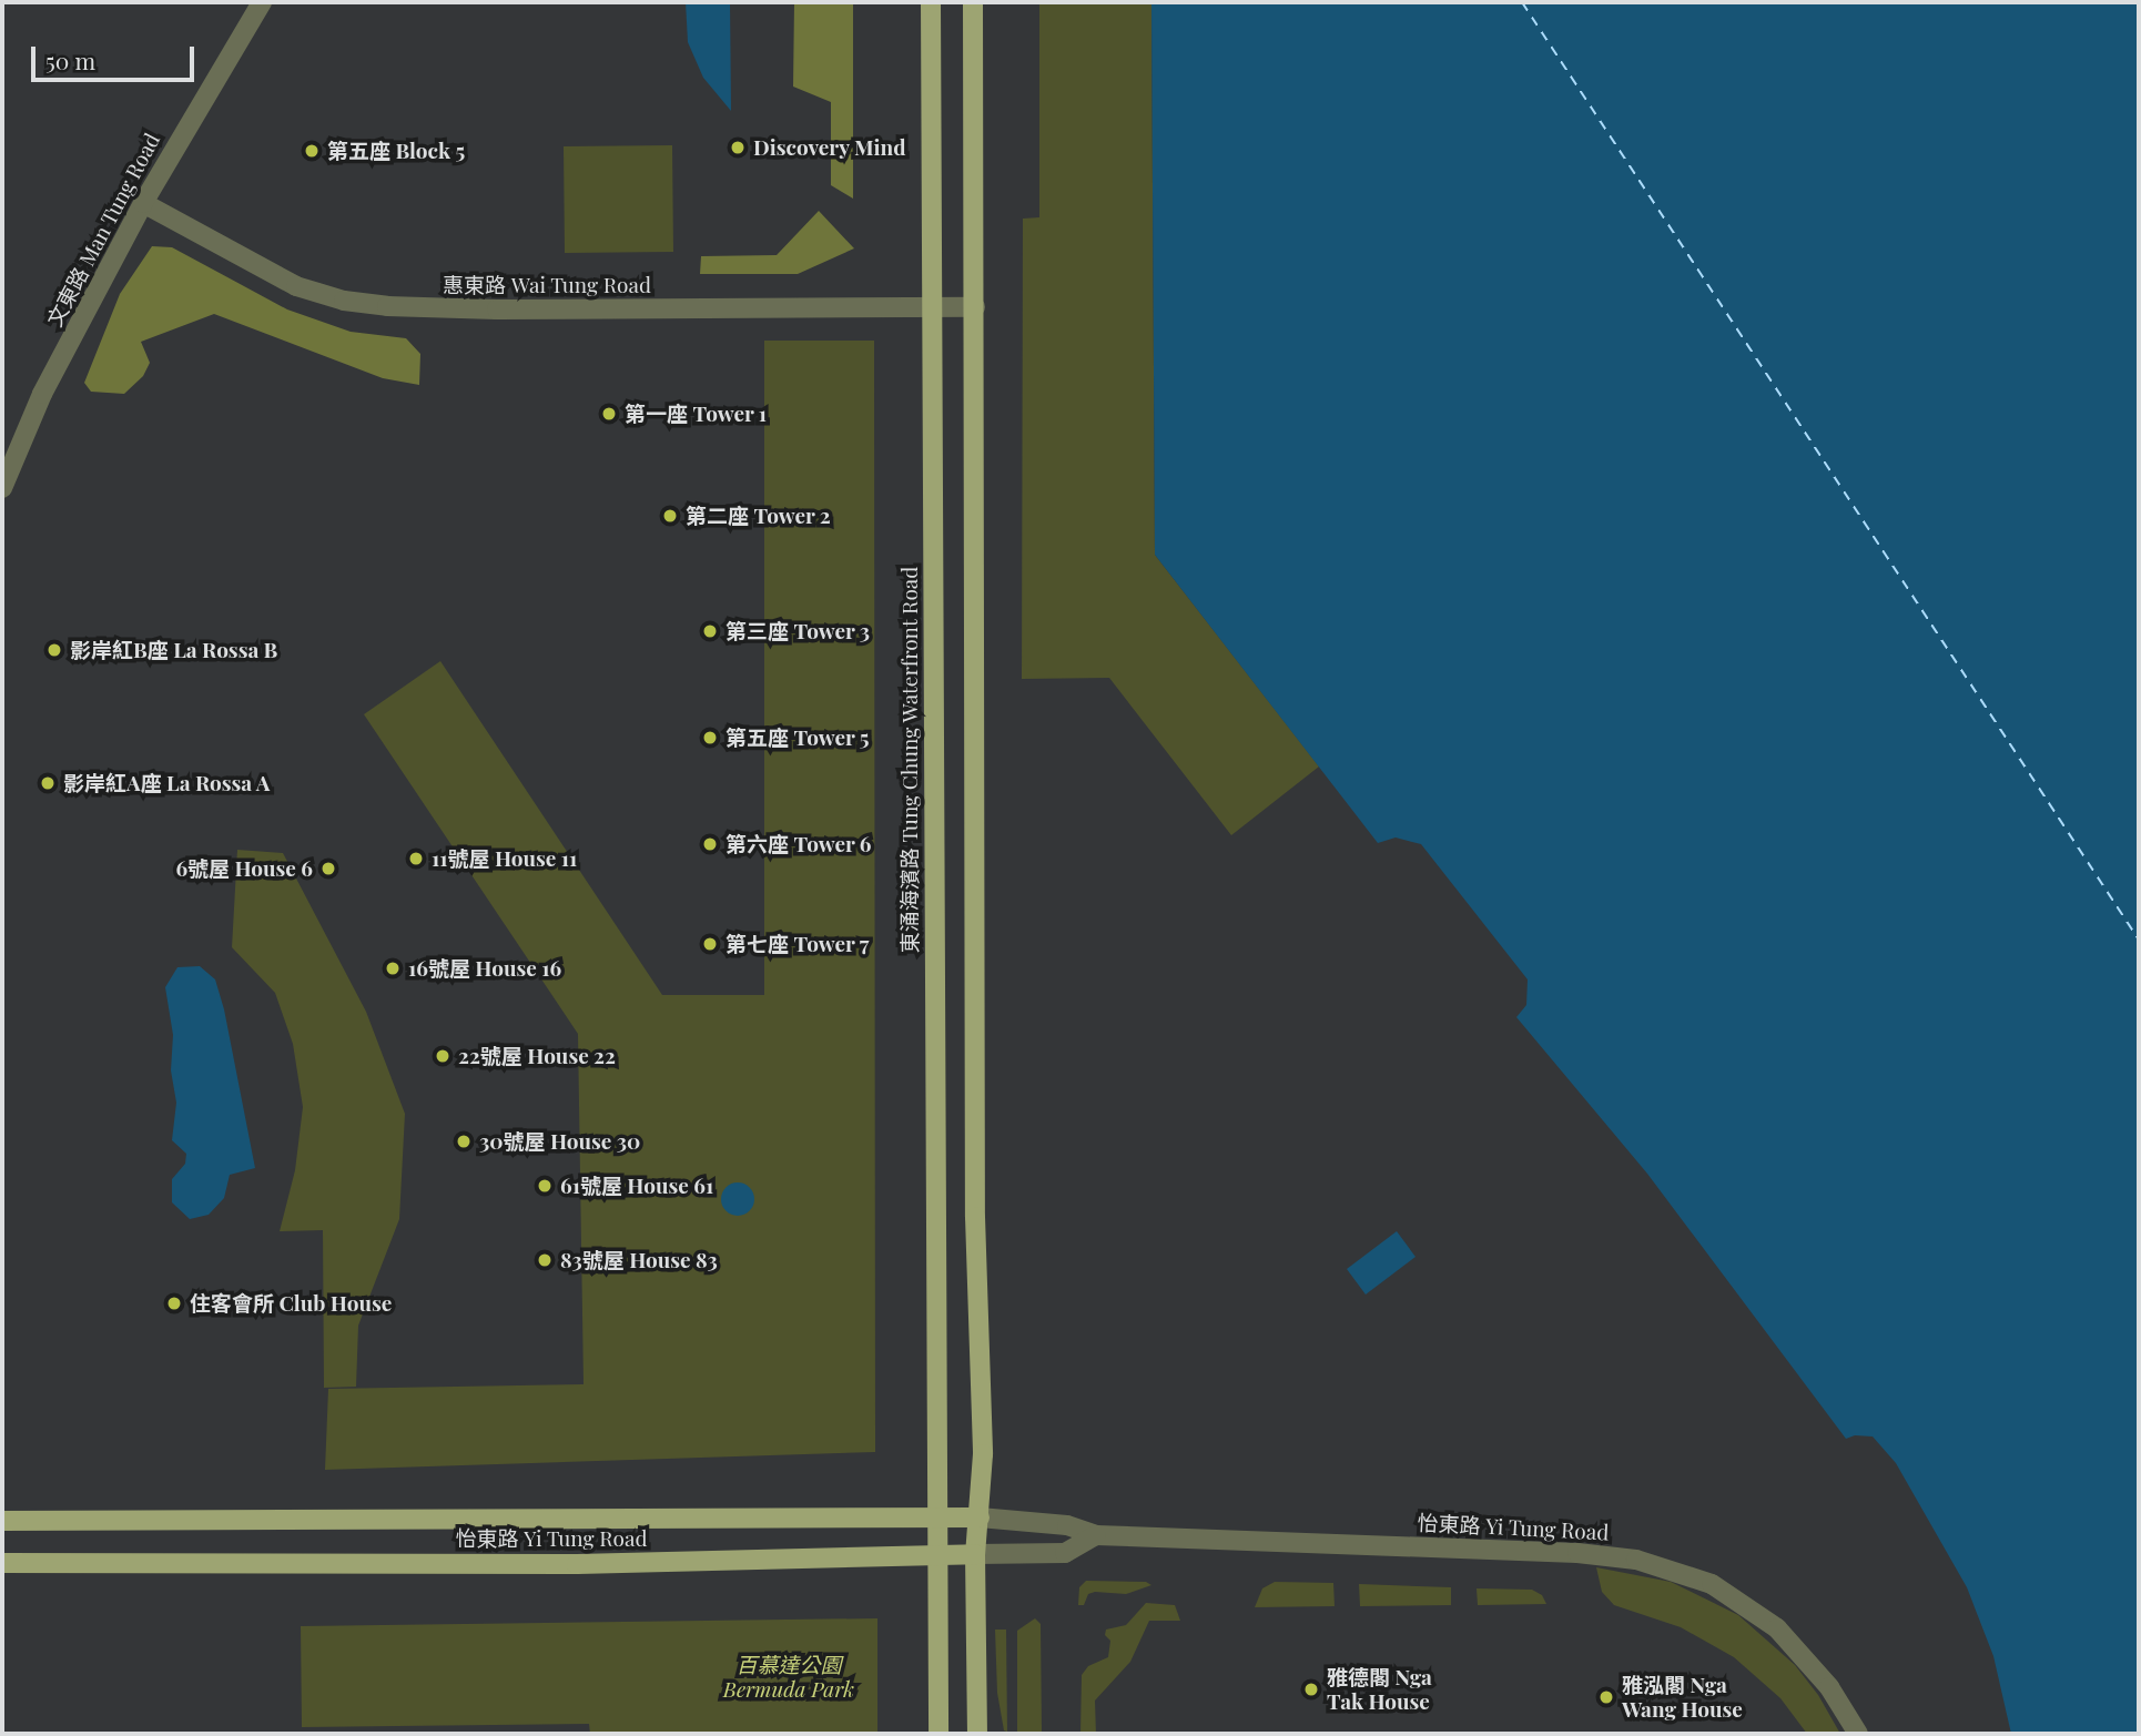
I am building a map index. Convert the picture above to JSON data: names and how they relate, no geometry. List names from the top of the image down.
{
  "streets": {
    "main road": ["東涌海濱路 Tung Chung Waterfront Road", "怡東路 Yi Tung Road"],
    "street": ["文東路 Man Tung Road", "惠東路 Wai Tung Road"]
  },
  "crossings": [
    ["文東路 Man Tung Road", "惠東路 Wai Tung Road"],
    ["惠東路 Wai Tung Road", "東涌海濱路 Tung Chung Waterfront Road"],
    ["東涌海濱路 Tung Chung Waterfront Road", "怡東路 Yi Tung Road"]
  ],
  "parks": ["百慕達公園 Bermuda Park"],
  "places": [
    "Discovery Mind",
    "第五座 Block 5",
    "第一座 Tower 1",
    "第二座 Tower 2",
    "第三座 Tower 3",
    "影岸紅B座 La Rossa B",
    "第五座 Tower 5",
    "影岸紅A座 La Rossa A",
    "第六座 Tower 6",
    "11號屋 House 11",
    "6號屋 House 6",
    "第七座 Tower 7",
    "16號屋 House 16",
    "22號屋 House 22",
    "30號屋 House 30",
    "61號屋 House 61",
    "83號屋 House 83",
    "住客會所 Club House",
    "雅德閣 Nga Tak House",
    "雅泓閣 Nga Wang House"
  ],
  "scale_bar": "50 m"
}
